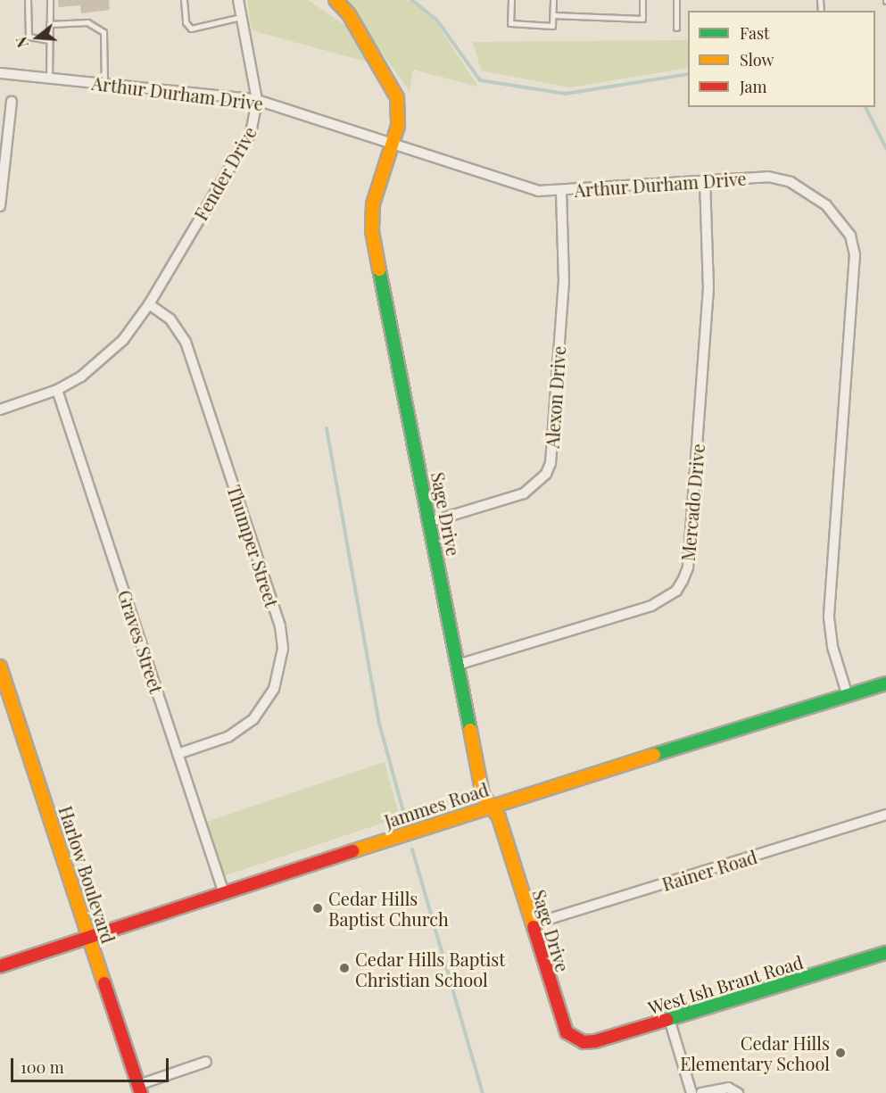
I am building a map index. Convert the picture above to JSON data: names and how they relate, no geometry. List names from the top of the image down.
{
  "streets": {
    "street": [
      "Arthur Durham Drive",
      "Fender Drive",
      "Alexon Drive",
      "Mercado Drive",
      "Sage Drive",
      "Thumper Street",
      "Graves Street",
      "Jammes Road",
      "Rainer Road",
      "Harlow Boulevard",
      "West Ish Brant Road"
    ]
  },
  "crossings": [
    ["Arthur Durham Drive", "Fender Drive"],
    ["Arthur Durham Drive", "Alexon Drive"],
    ["Arthur Durham Drive", "Mercado Drive"],
    ["Arthur Durham Drive", "Sage Drive"],
    ["Arthur Durham Drive", "Jammes Road"],
    ["Fender Drive", "Thumper Street"],
    ["Fender Drive", "Graves Street"],
    ["Alexon Drive", "Sage Drive"],
    ["Mercado Drive", "Sage Drive"],
    ["Sage Drive", "Jammes Road"],
    ["Sage Drive", "Rainer Road"],
    ["Sage Drive", "West Ish Brant Road"],
    ["Thumper Street", "Graves Street"],
    ["Graves Street", "Jammes Road"],
    ["Jammes Road", "Harlow Boulevard"]
  ],
  "places": ["Cedar Hills Baptist Church", "Cedar Hills Baptist Christian School", "Cedar Hills Elementary School"],
  "legend": ["Fast", "Slow", "Jam"],
  "scale_bar": "100 m",
  "north": "left"
}
